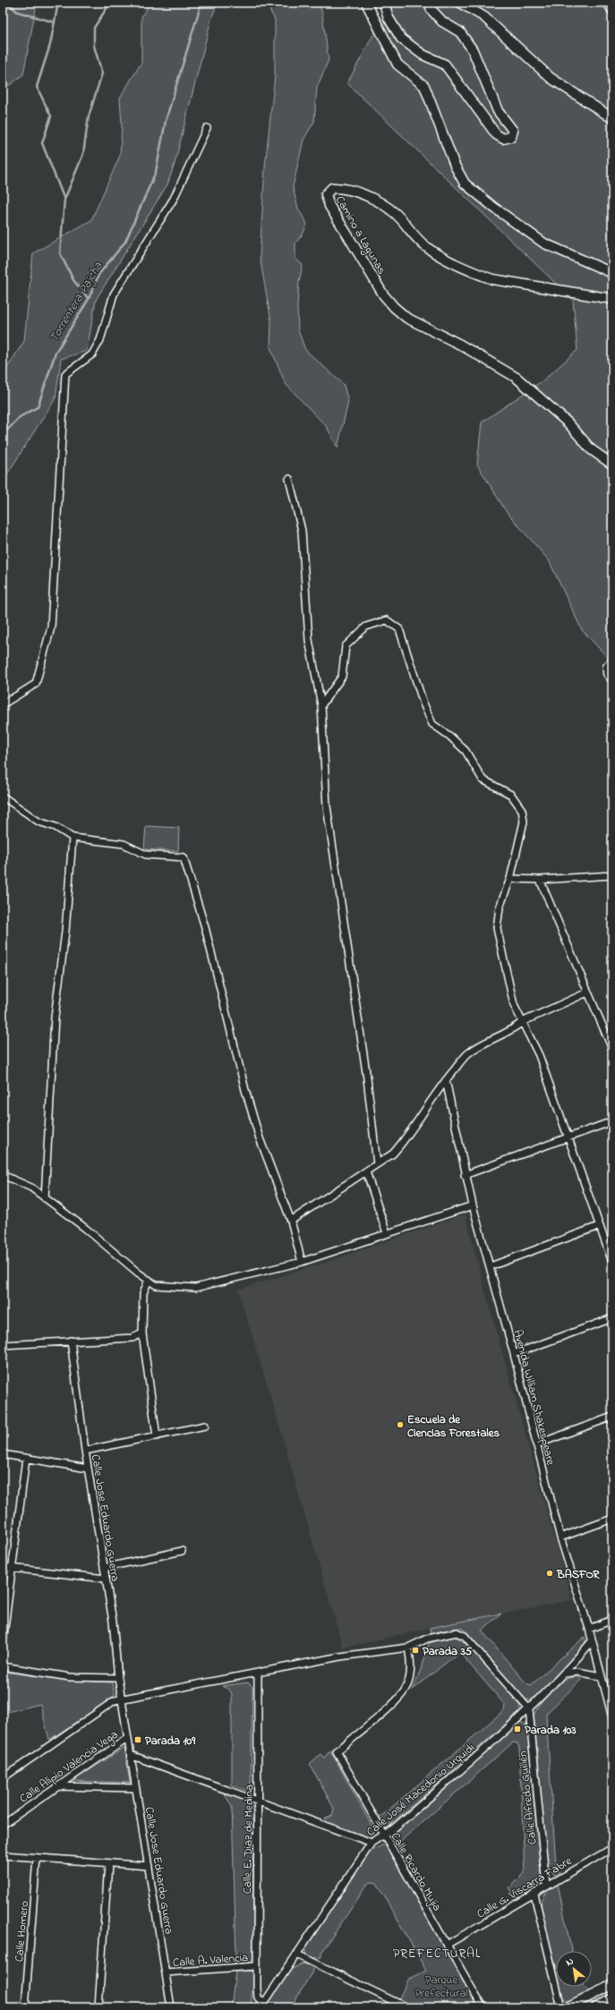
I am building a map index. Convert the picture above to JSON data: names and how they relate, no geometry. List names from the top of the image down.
{
  "streets": {
    "street": [
      "Camino a Lagunas",
      "Avenida William Shakespeare",
      "Calle Jose Eduardo Guerra",
      "Calle Alipio Valencia Vega",
      "Calle José Macedonio Urquidi",
      "Calle Alfredo Guillén",
      "Calle E. Diaz de Medina",
      "Calle Ricardo Mujia",
      "Calle G. Viscarra Fabre",
      "Calle Homero",
      "Calle A. Valencia"
    ]
  },
  "crossings": [
    ["Avenida William Shakespeare", "Calle José Macedonio Urquidi"],
    ["Calle Jose Eduardo Guerra", "Calle Alipio Valencia Vega"],
    ["Calle Jose Eduardo Guerra", "Calle A. Valencia"],
    ["Calle José Macedonio Urquidi", "Calle Alfredo Guillén"],
    ["Calle José Macedonio Urquidi", "Calle E. Diaz de Medina"],
    ["Calle José Macedonio Urquidi", "Calle Ricardo Mujia"],
    ["Calle Alfredo Guillén", "Calle G. Viscarra Fabre"],
    ["Calle E. Diaz de Medina", "Calle A. Valencia"],
    ["Calle Ricardo Mujia", "Calle G. Viscarra Fabre"]
  ],
  "districts": ["PREFECTURAL"],
  "water": ["Torrentera Pajcha"],
  "parks": ["Parque Prefectural"],
  "places": {
    "other": ["Escuela de Ciencias Forestales", "BASFOR"],
    "transit": ["Parada 35", "Parada 103", "Parada 109"]
  },
  "north": "top left"
}
